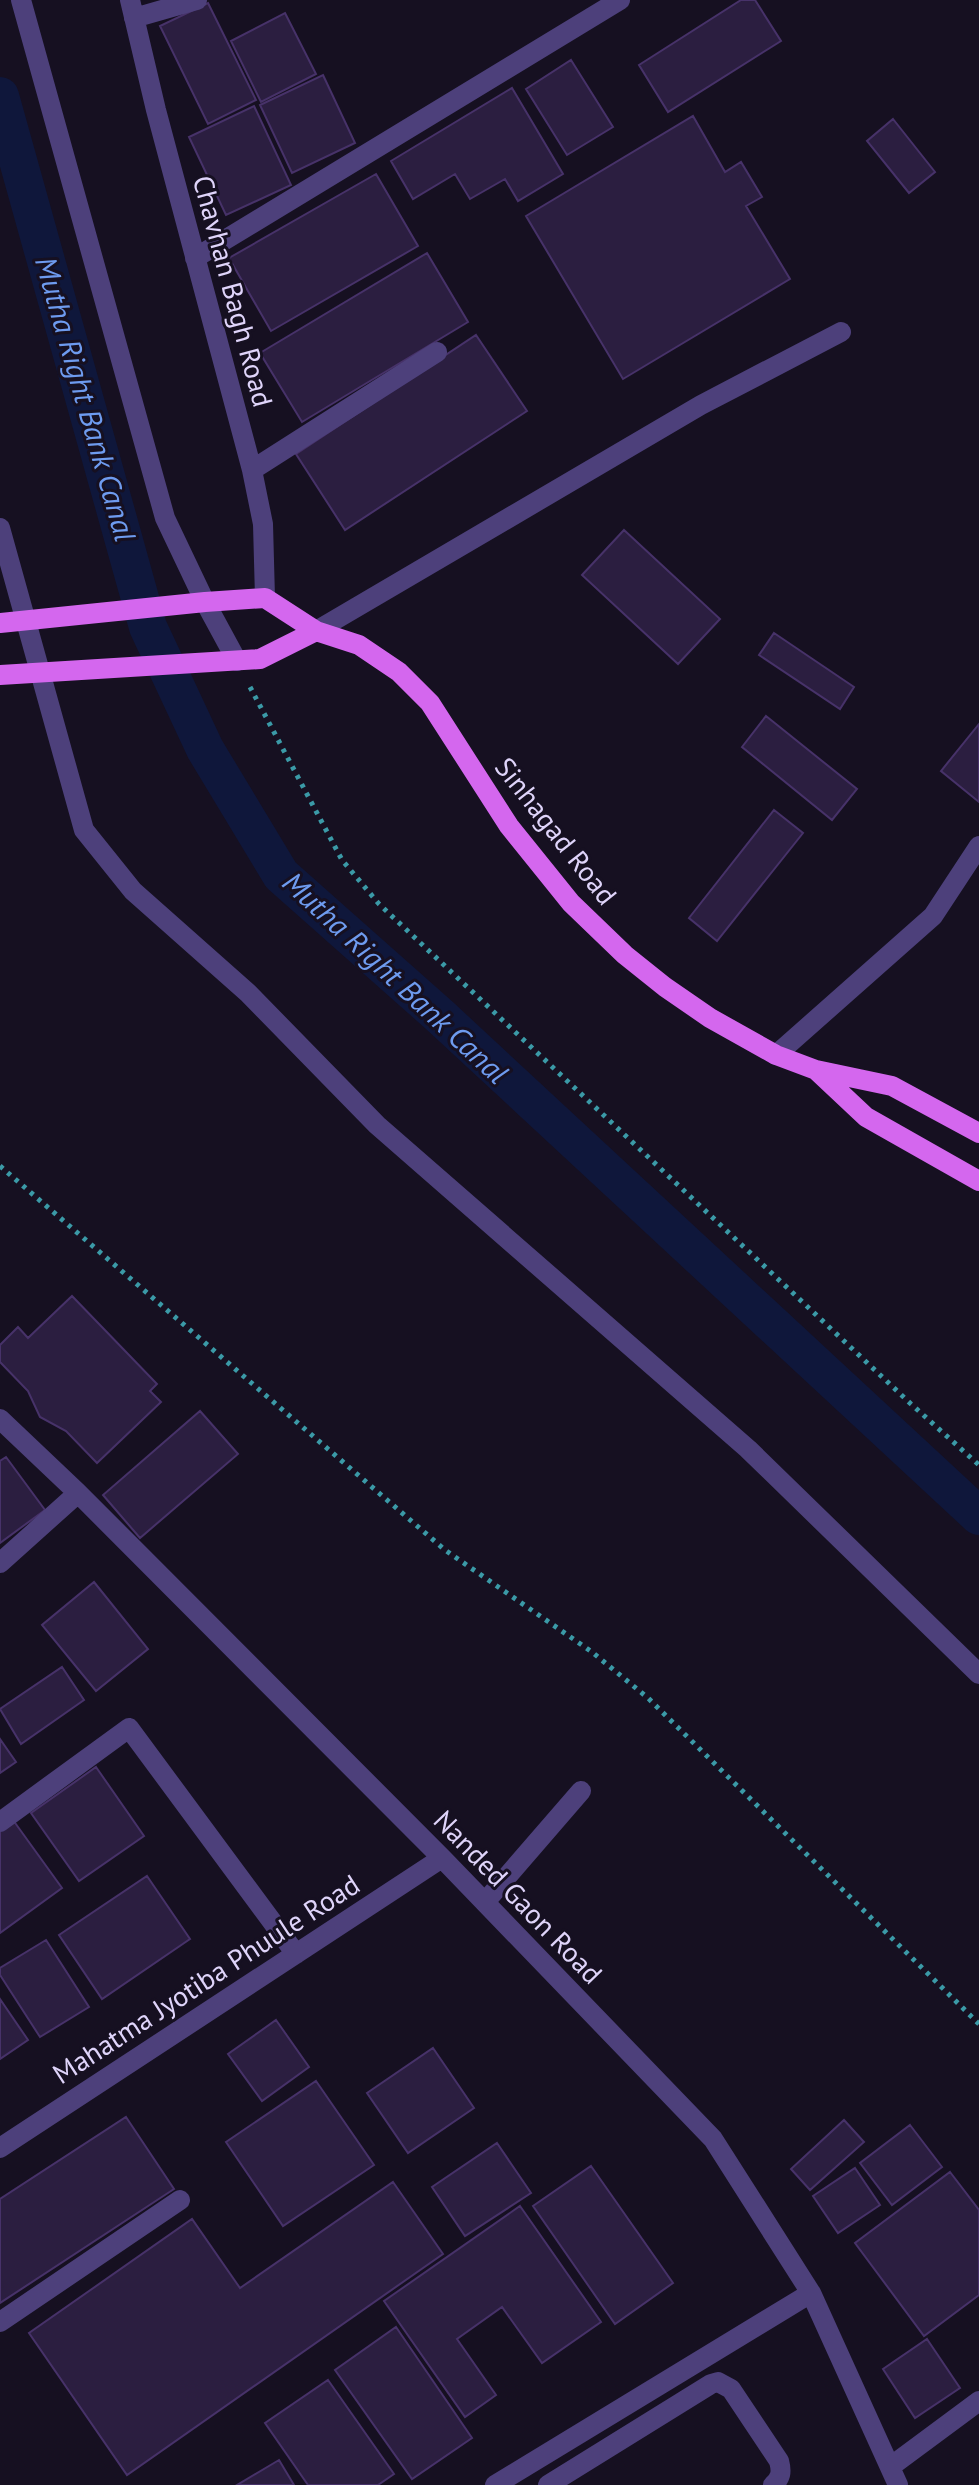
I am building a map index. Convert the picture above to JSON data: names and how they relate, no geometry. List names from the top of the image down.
{
  "streets": {
    "main road": ["Sinhagad Road"],
    "street": ["Chavhan Bagh Road", "Nanded Gaon Road", "Mahatma Jyotiba Phuule Road"]
  },
  "crossings": [
    ["Chavhan Bagh Road", "Sinhagad Road"],
    ["Nanded Gaon Road", "Mahatma Jyotiba Phuule Road"]
  ],
  "water": ["Mutha Right Bank Canal"]
}
